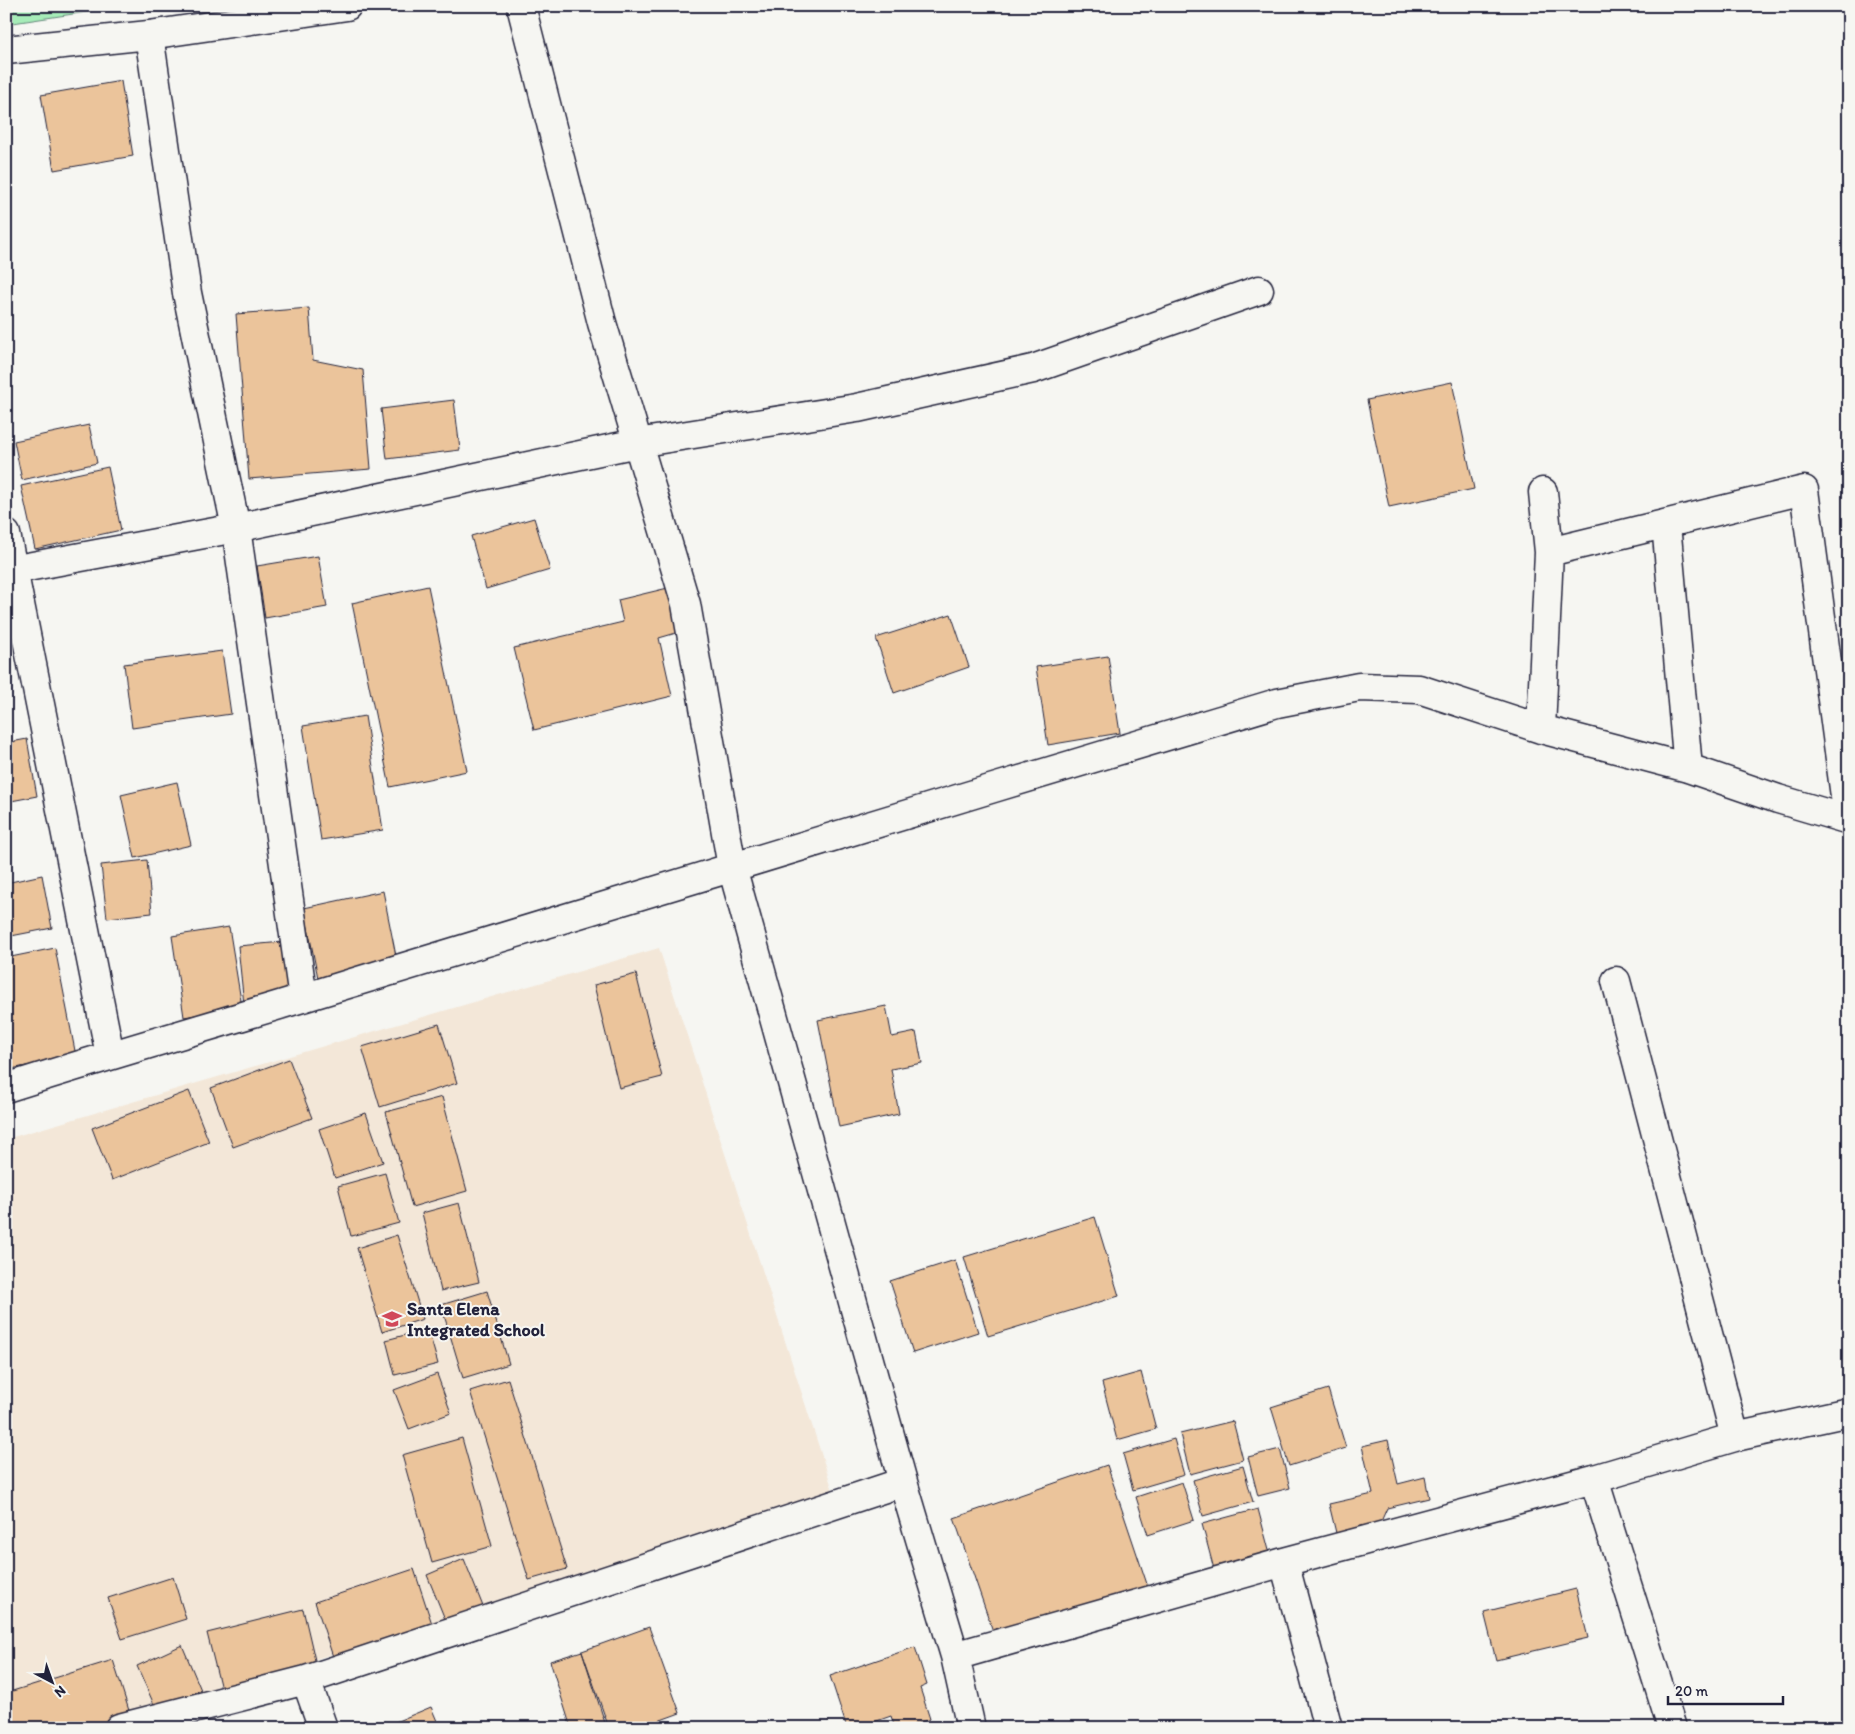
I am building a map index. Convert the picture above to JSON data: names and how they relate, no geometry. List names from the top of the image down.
{
  "places": {
    "school or university": ["Santa Elena Integrated School"]
  },
  "scale_bar": "20 m",
  "north": "bottom right"
}
